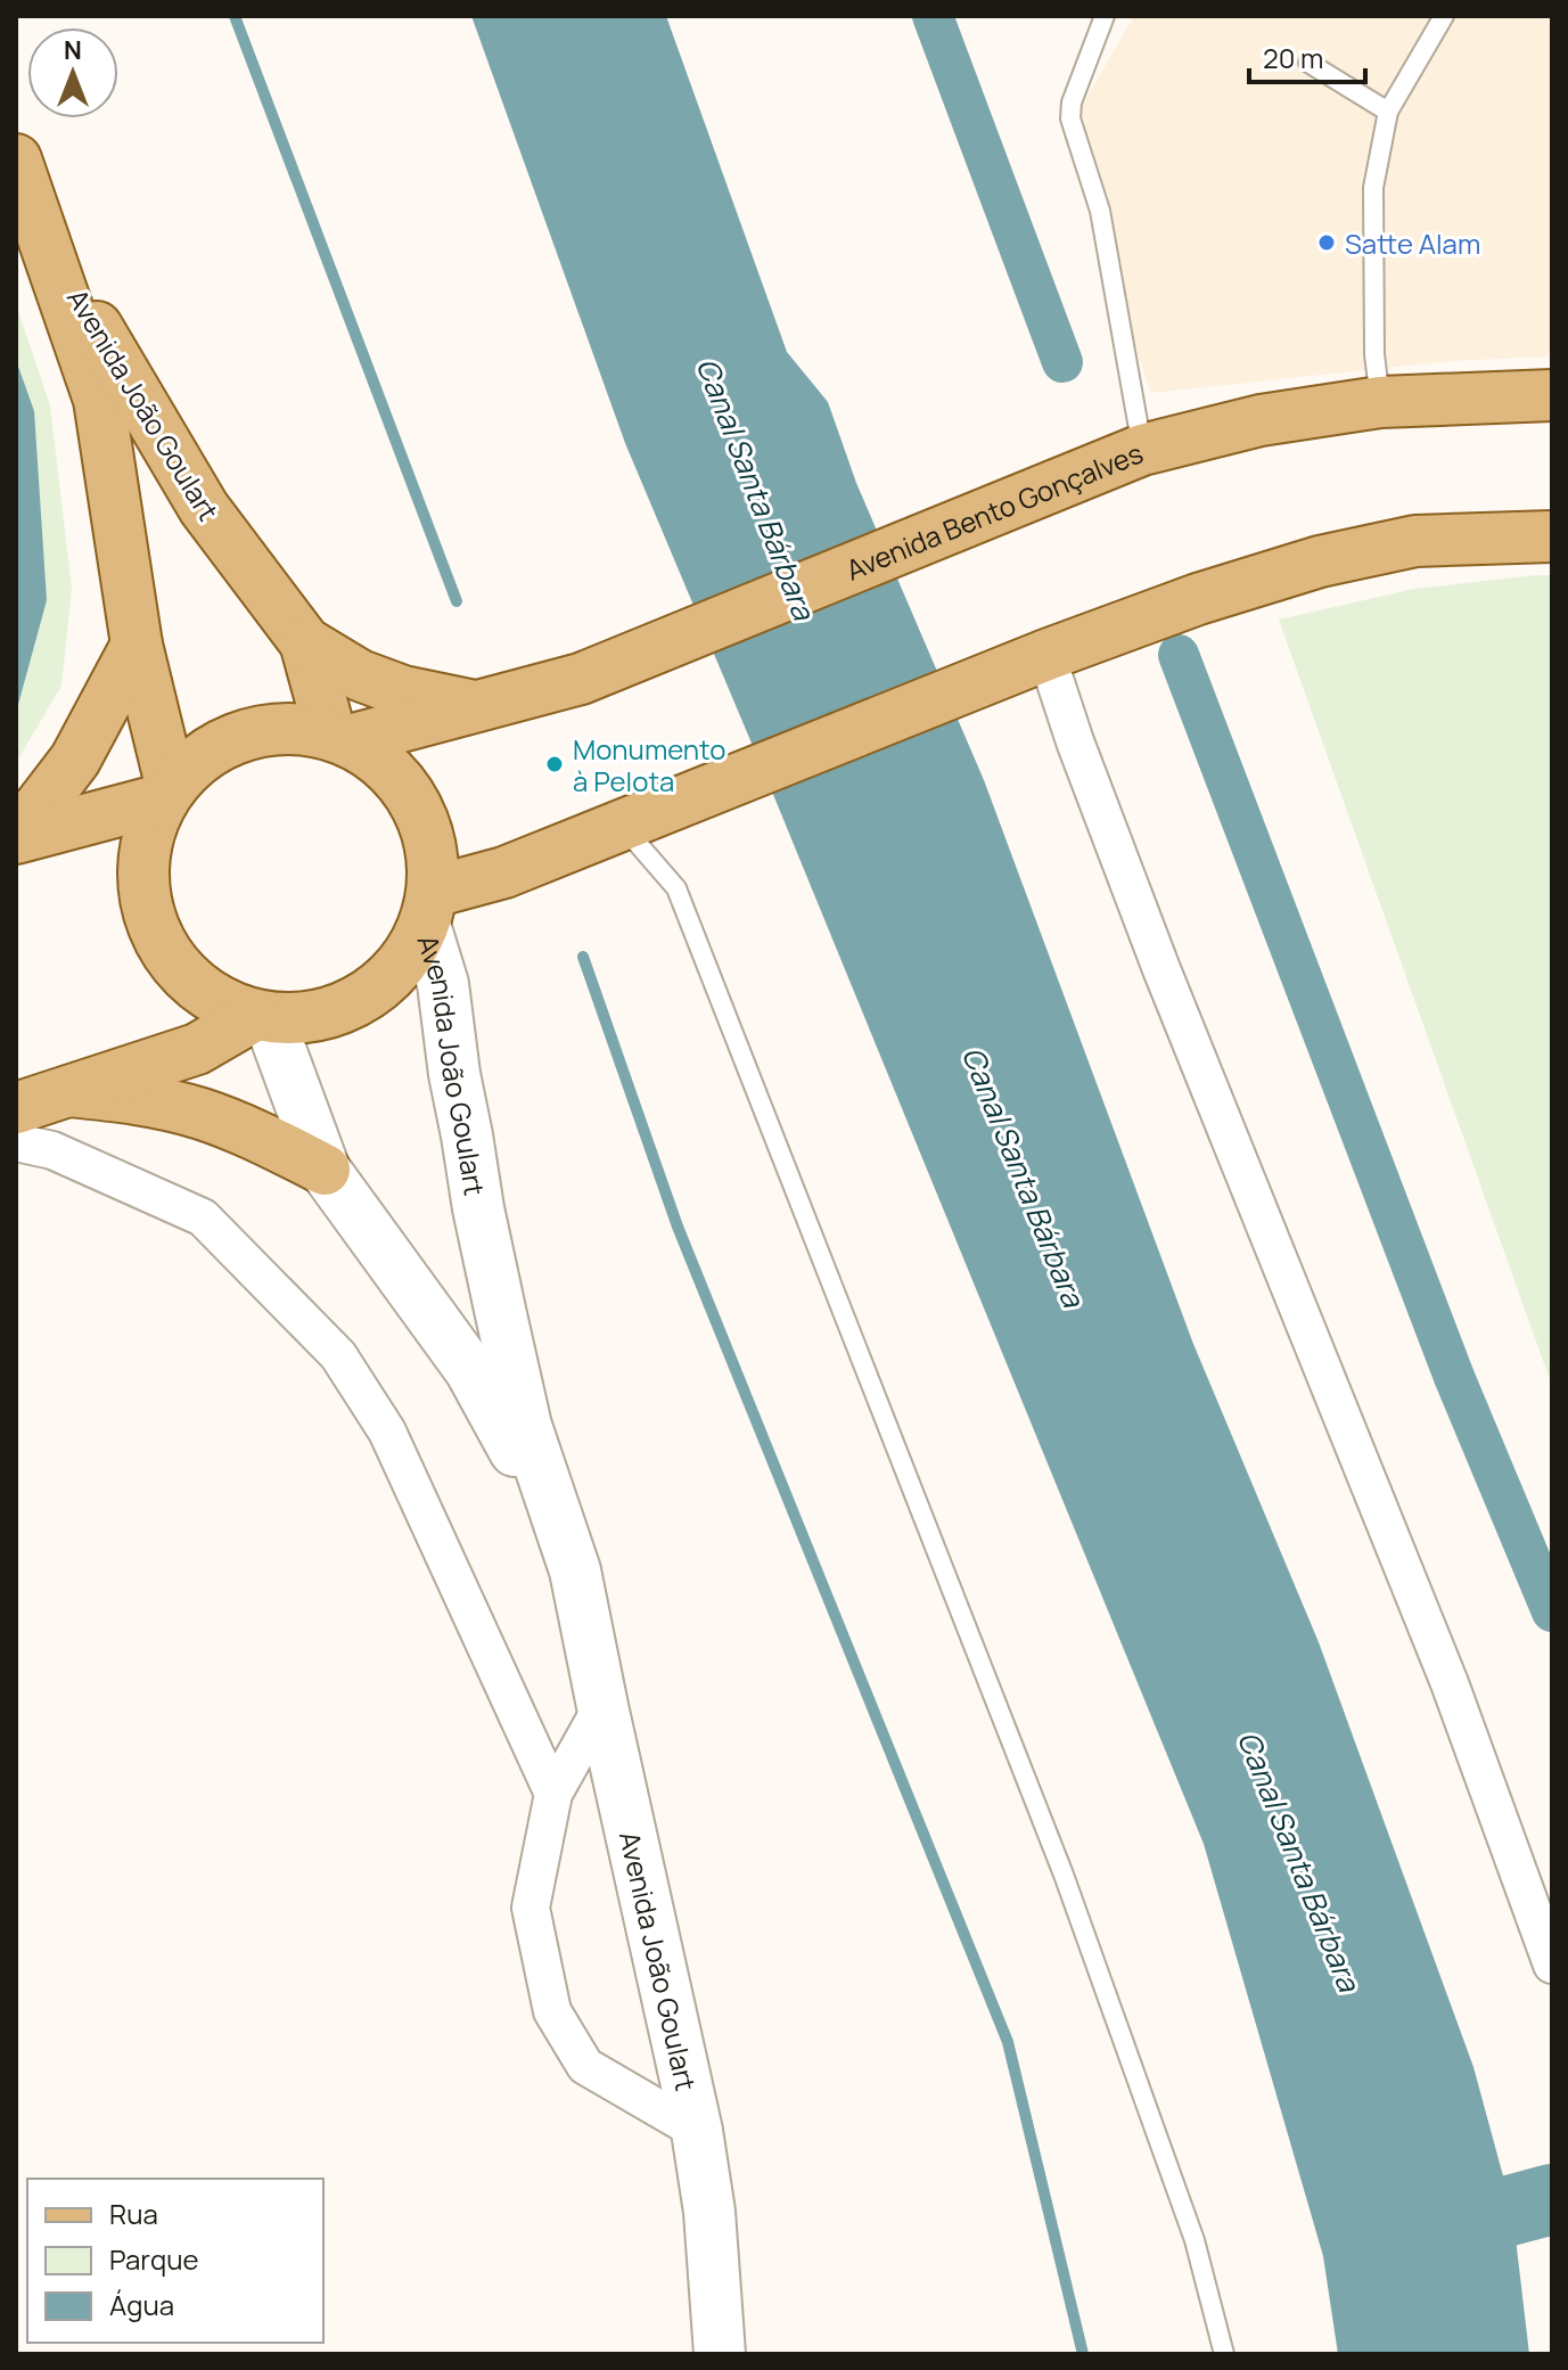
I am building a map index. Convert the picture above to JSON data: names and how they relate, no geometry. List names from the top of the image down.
{
  "streets": {
    "main road": ["Avenida João Goulart", "Avenida Bento Gonçalves"]
  },
  "crossings": [
    ["Avenida João Goulart", "Avenida Bento Gonçalves"]
  ],
  "water": ["Canal Santa Bárbara"],
  "places": ["Satte Alam", "Monumento à Pelota"],
  "legend": ["Rua", "Parque", "Água"],
  "scale_bar": "20 m",
  "north": "top"
}
